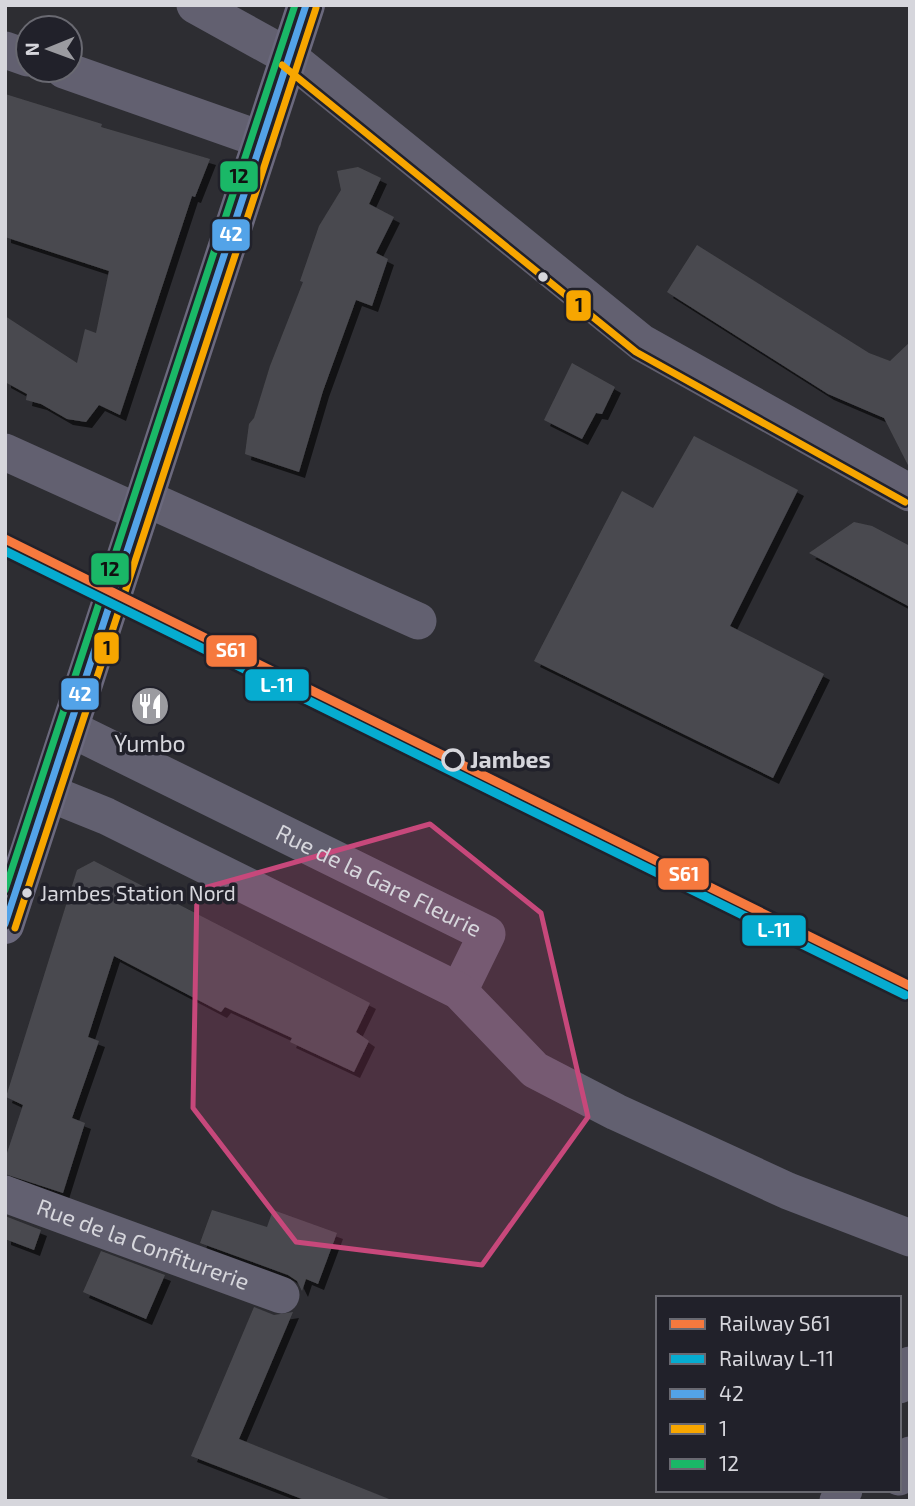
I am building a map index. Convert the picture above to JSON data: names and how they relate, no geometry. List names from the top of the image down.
{
  "streets": {
    "street": ["Rue de la Gare Fleurie", "Rue de la Confiturerie"]
  },
  "places": {
    "restaurant": ["Yumbo"],
    "other": ["Jambes", "Jambes Station Nord"]
  },
  "lines": [
    "transit line 42",
    "transit line 12",
    "transit line 1",
    "rail line S61",
    "rail line L-11"
  ],
  "legend": [
    "Railway S61",
    "Railway L-11",
    "42",
    "1",
    "12"
  ],
  "north": "left"
}
